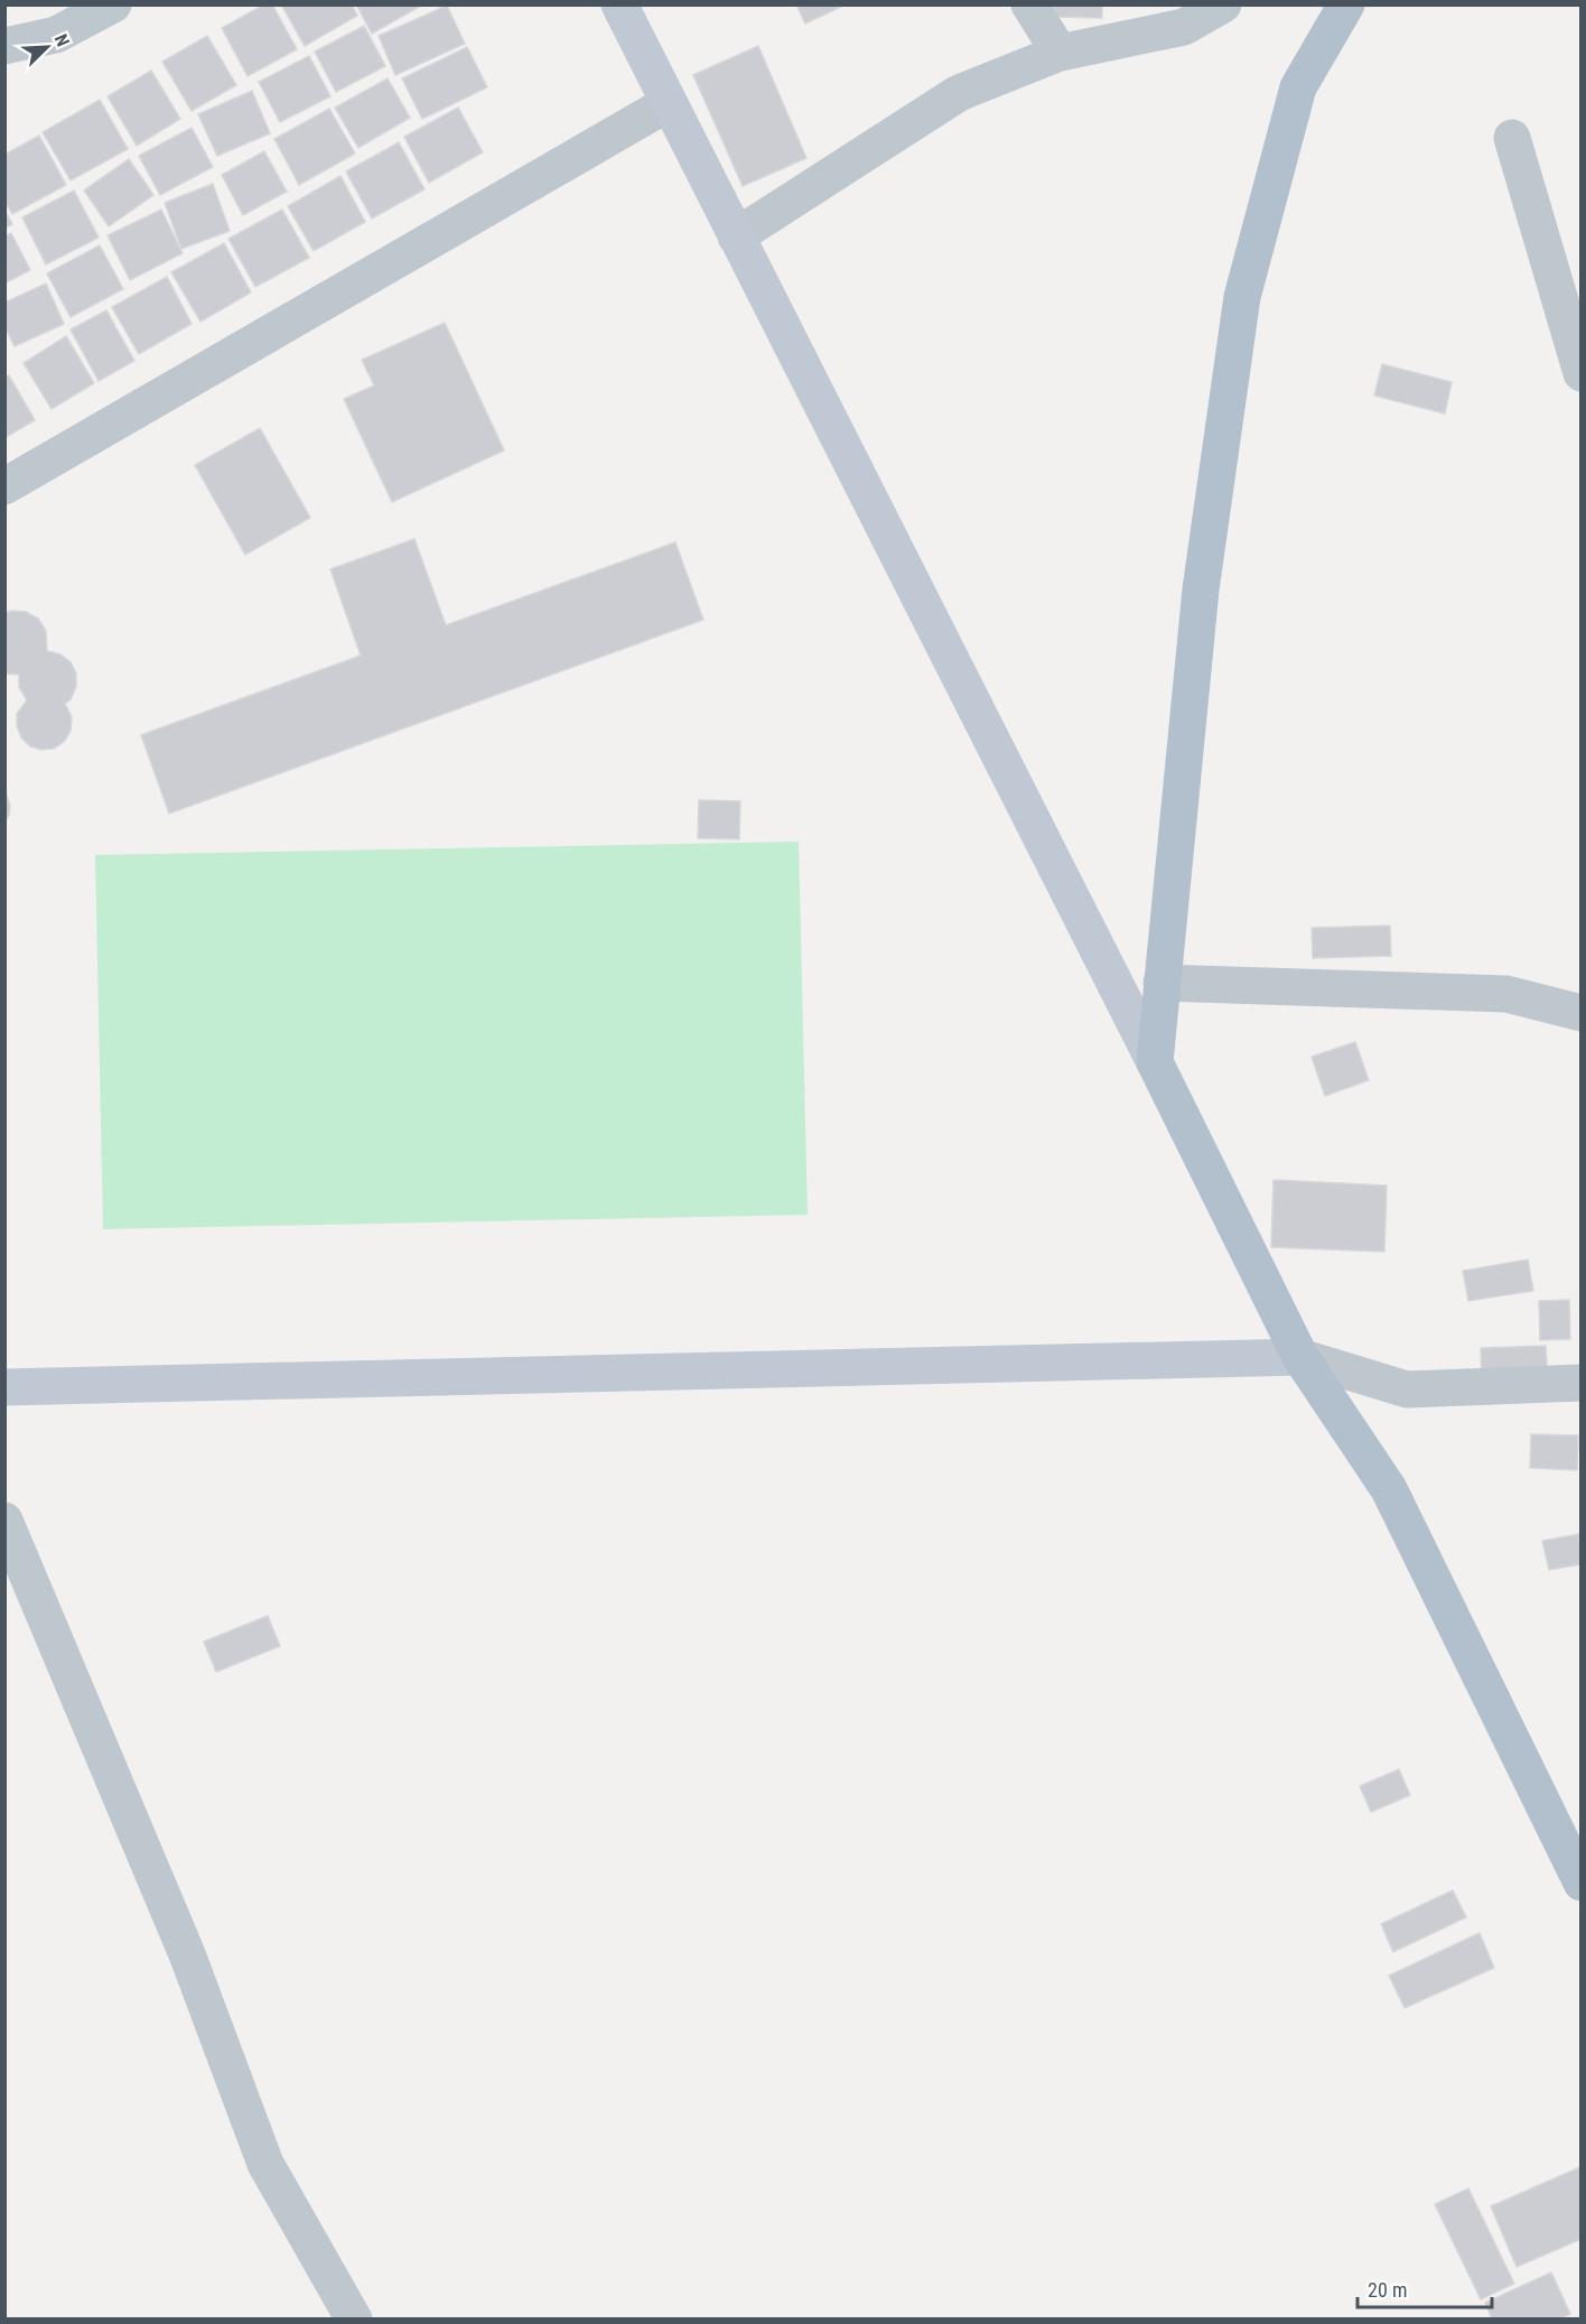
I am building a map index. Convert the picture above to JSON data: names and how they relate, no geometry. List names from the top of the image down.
{
  "scale_bar": "20 m",
  "north": "top right"
}
